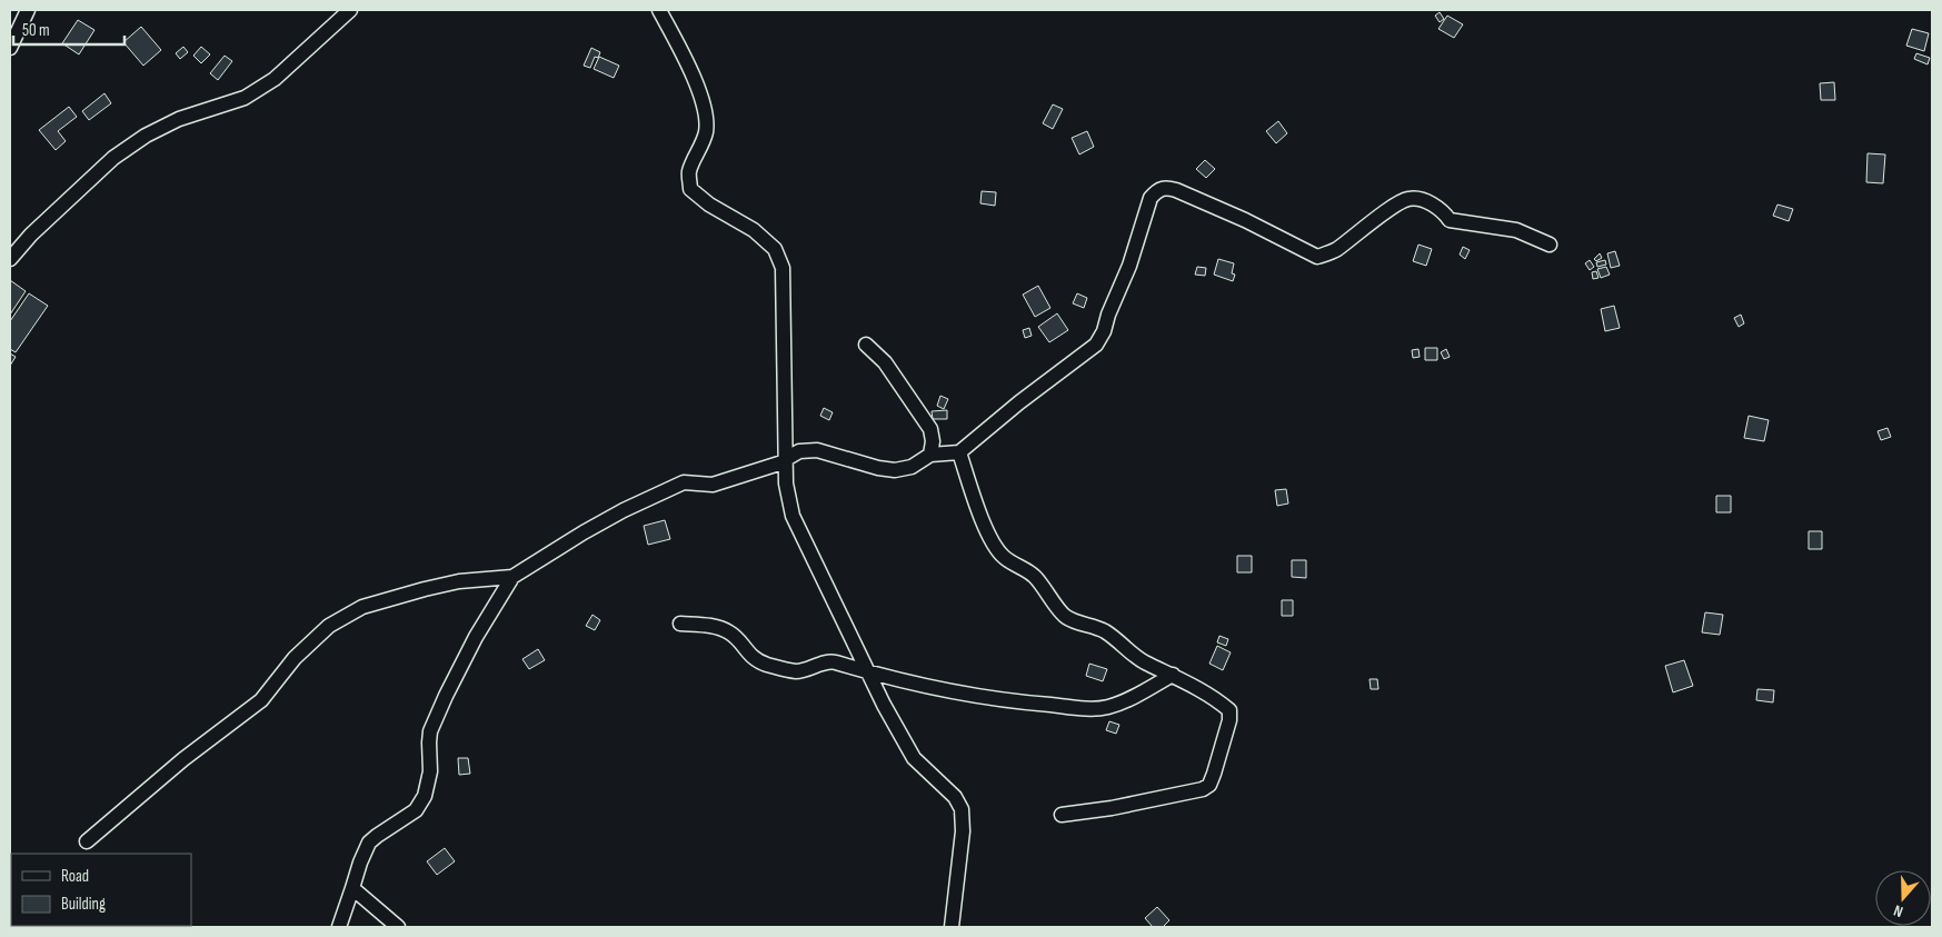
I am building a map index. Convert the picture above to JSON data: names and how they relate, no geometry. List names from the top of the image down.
{
  "legend": ["Road", "Building"],
  "scale_bar": "50 m",
  "north": "bottom"
}
